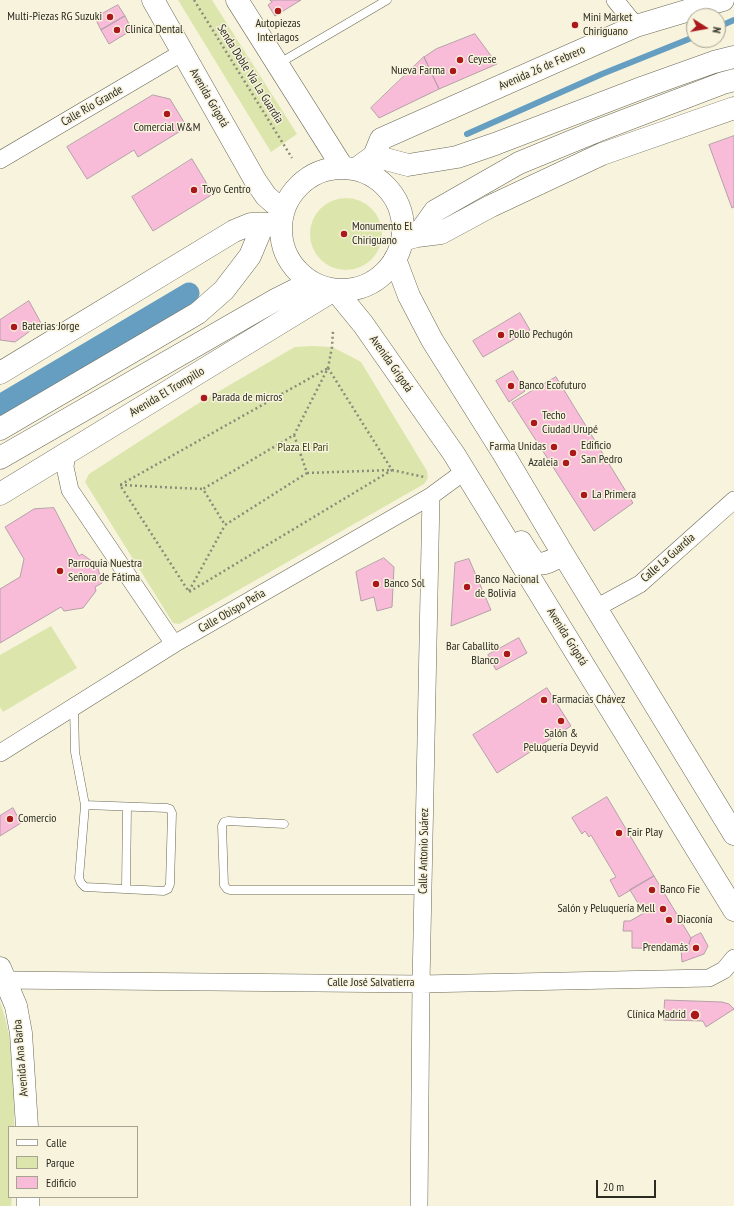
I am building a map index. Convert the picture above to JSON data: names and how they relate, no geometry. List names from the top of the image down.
{
  "streets": {
    "main road": [
      "Avenida 26 de Febrero",
      "Avenida Grigotá",
      "Avenida El Trompillo",
      "Avenida Ana Barba"
    ],
    "street": [
      "Calle Río Grande",
      "Calle La Guardia",
      "Calle Obispo Peña",
      "Calle Antonio Suárez",
      "Calle José Salvatierra"
    ],
    "path": ["Senda Doble Vía La Guardia"]
  },
  "crossings": [
    ["Avenida 26 de Febrero", "Avenida Grigotá"],
    ["Avenida 26 de Febrero", "Avenida El Trompillo"],
    ["Avenida Grigotá", "Calle Río Grande"],
    ["Avenida Grigotá", "Avenida El Trompillo"],
    ["Avenida Grigotá", "Calle Obispo Peña"],
    ["Calle Obispo Peña", "Calle Antonio Suárez"],
    ["Calle Antonio Suárez", "Calle José Salvatierra"],
    ["Calle José Salvatierra", "Avenida Ana Barba"]
  ],
  "parks": ["Plaza El Pari"],
  "places": [
    "Autopiezas Interlagos",
    "Multi-Piezas RG Suzuki",
    "Mini Market Chiriguano",
    "Clinica Dental",
    "Ceyese",
    "Nueva Farma",
    "Comercial W&M",
    "Toyo Centro",
    "Monumento El Chiriguano",
    "Baterias Jorge",
    "Pollo Pechugón",
    "Banco Ecofuturo",
    "Parada de micros",
    "Techo Ciudad Urupé",
    "Farma Unidas",
    "Edificio San Pedro",
    "Azaleia",
    "La Primera",
    "Parroquia Nuestra Señora de Fátima",
    "Banco Sol",
    "Banco Nacional de Bolivia",
    "Bar Caballito Blanco",
    "Farmacias Chávez",
    "Salón & Peluquería Deyvid",
    "Comercio",
    "Fair Play",
    "Banco Fie",
    "Salón y Peluquería Mell",
    "Diaconía",
    "Prendamás",
    "Clínica Madrid"
  ],
  "legend": ["Calle", "Parque", "Edificio"],
  "scale_bar": "20 m",
  "north": "right"
}
